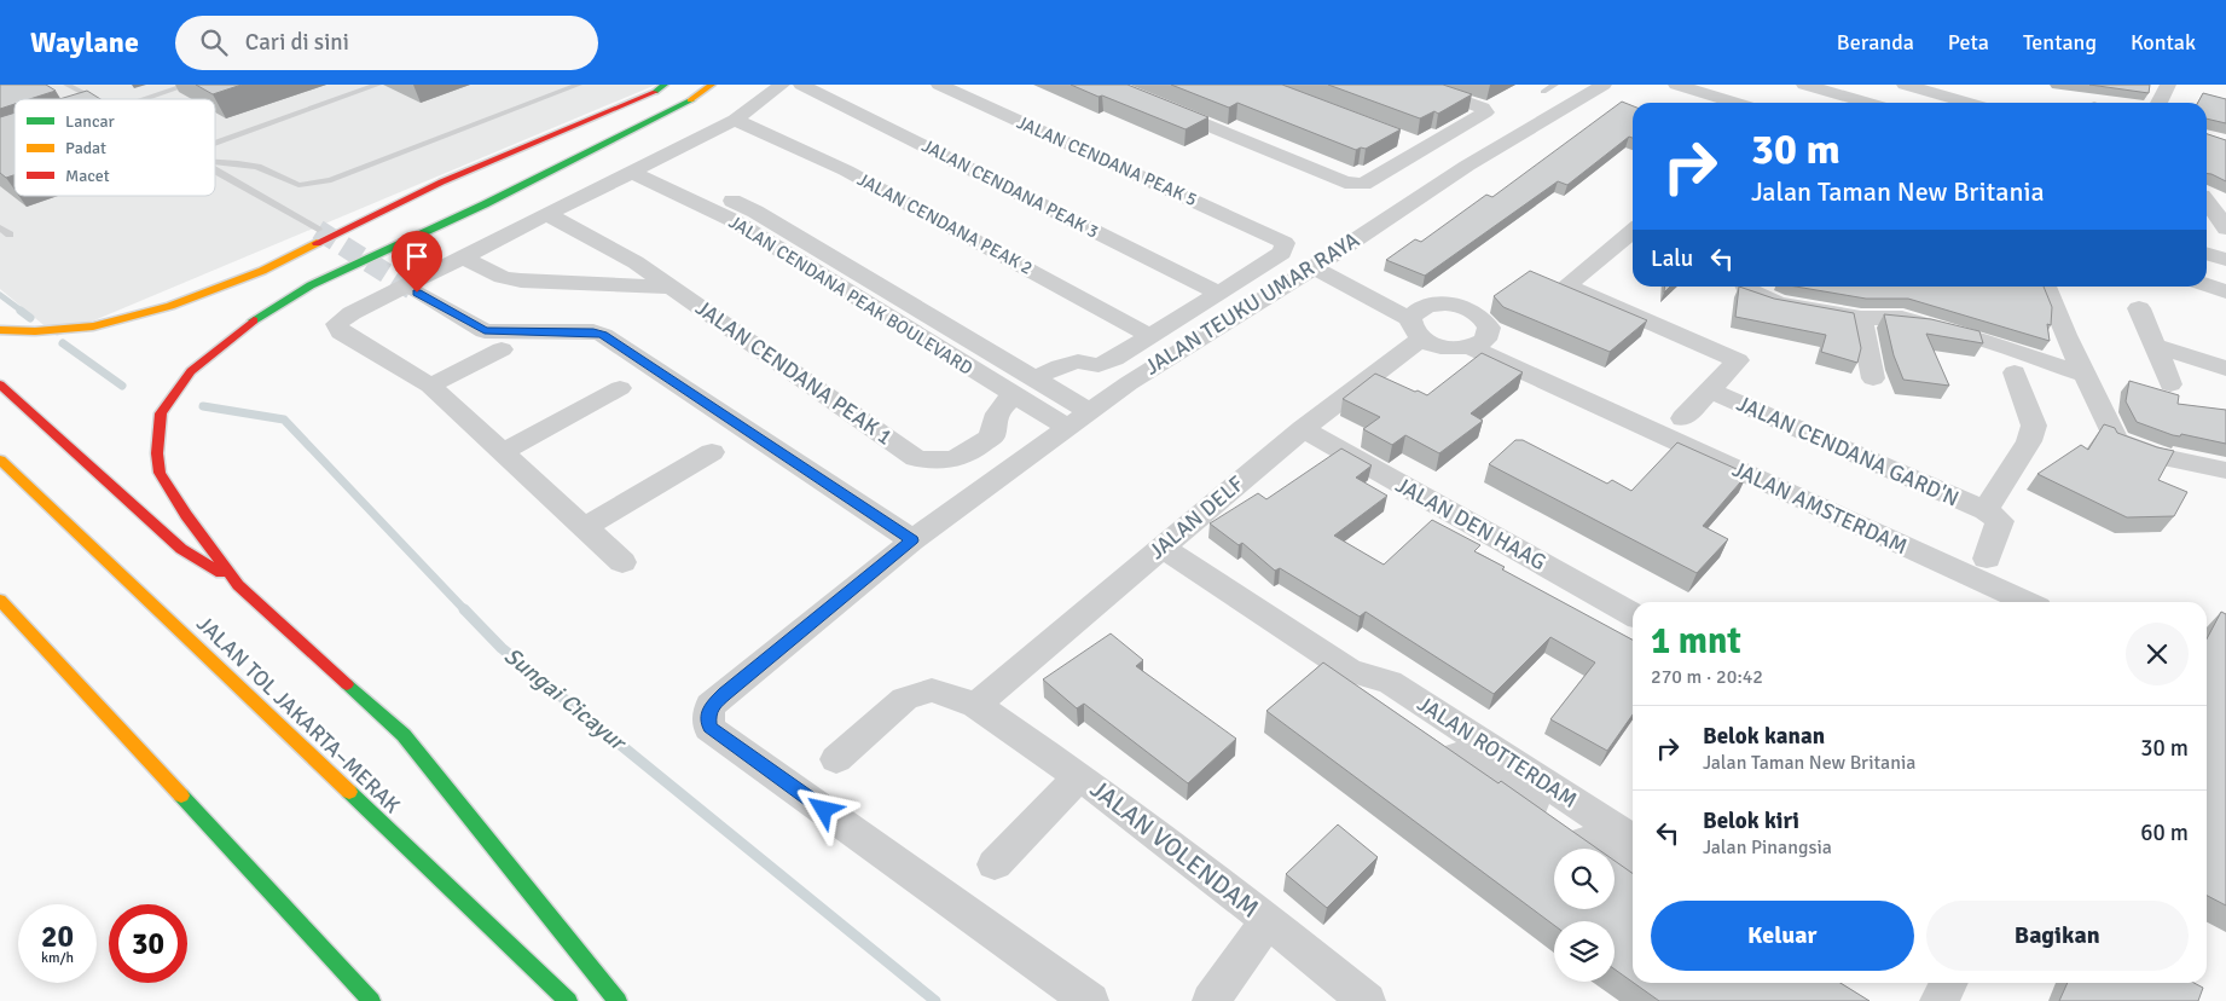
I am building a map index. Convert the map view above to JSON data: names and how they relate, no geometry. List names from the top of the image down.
{
  "streets": {
    "main road": ["JALAN TOL JAKARTA–MERAK"],
    "street": [
      "JALAN CENDANA PEAK 5",
      "JALAN CENDANA PEAK 3",
      "JALAN CENDANA PEAK 2",
      "JALAN CENDANA PEAK BOULEVARD",
      "JALAN TEUKU UMAR RAYA",
      "JALAN CENDANA PEAK 1",
      "JALAN CENDANA GARD'N",
      "JALAN AMSTERDAM",
      "JALAN DELF",
      "JALAN DEN HAAG",
      "JALAN ROTTERDAM",
      "JALAN VOLENDAM"
    ]
  },
  "crossings": [
    ["JALAN CENDANA PEAK 5", "JALAN CENDANA PEAK 3"],
    ["JALAN CENDANA PEAK BOULEVARD", "JALAN TEUKU UMAR RAYA"],
    ["JALAN CENDANA PEAK BOULEVARD", "JALAN CENDANA PEAK 1"],
    ["JALAN DELF", "JALAN DEN HAAG"],
    ["JALAN DELF", "JALAN ROTTERDAM"],
    ["JALAN DELF", "JALAN VOLENDAM"]
  ],
  "water": ["Sungai Cicayur"],
  "legend": ["Lancar", "Padat", "Macet"],
  "page": {
    "header": "Waylane",
    "search": "Cari di sini",
    "nav": [
      "Beranda",
      "Peta",
      "Tentang",
      "Kontak"
    ],
    "turn": ["30 m", "Jalan Taman New Britania"],
    "then": "Lalu",
    "heading": ["1 mnt", "270 m · 20:42"],
    "list": [
      {
        "name": "Belok kanan",
        "note": "Jalan Taman New Britania",
        "value": "30 m"
      },
      {
        "name": "Belok kiri",
        "note": "Jalan Pinangsia",
        "value": "60 m"
      }
    ],
    "buttons": ["Keluar", "Bagikan"],
    "speed": "20 km/h",
    "limit": "30"
  }
}
